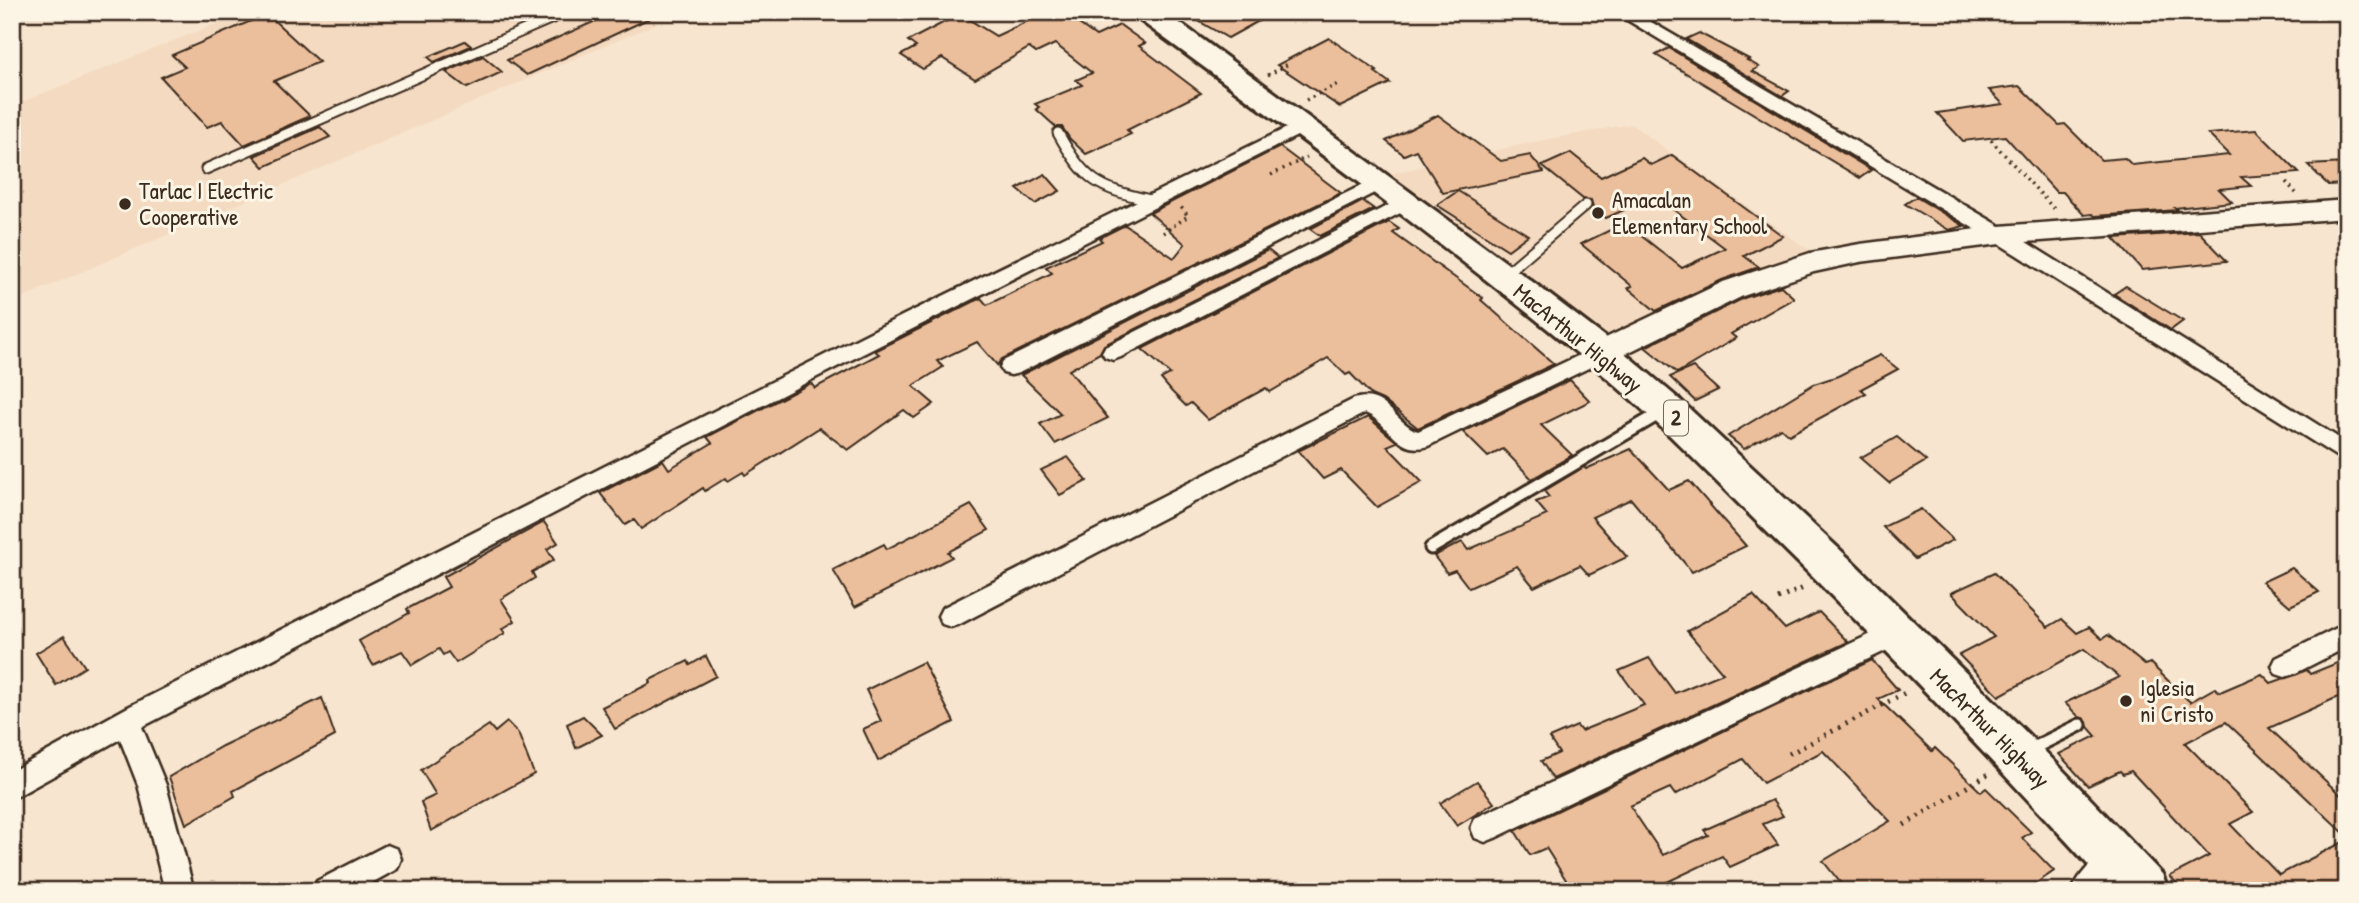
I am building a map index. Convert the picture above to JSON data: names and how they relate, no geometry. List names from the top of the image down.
{
  "streets": {
    "highway": ["MacArthur Highway", "2"]
  },
  "places": ["Tarlac I Electric Cooperative", "Amacalan Elementary School", "Iglesia ni Cristo"]
}
